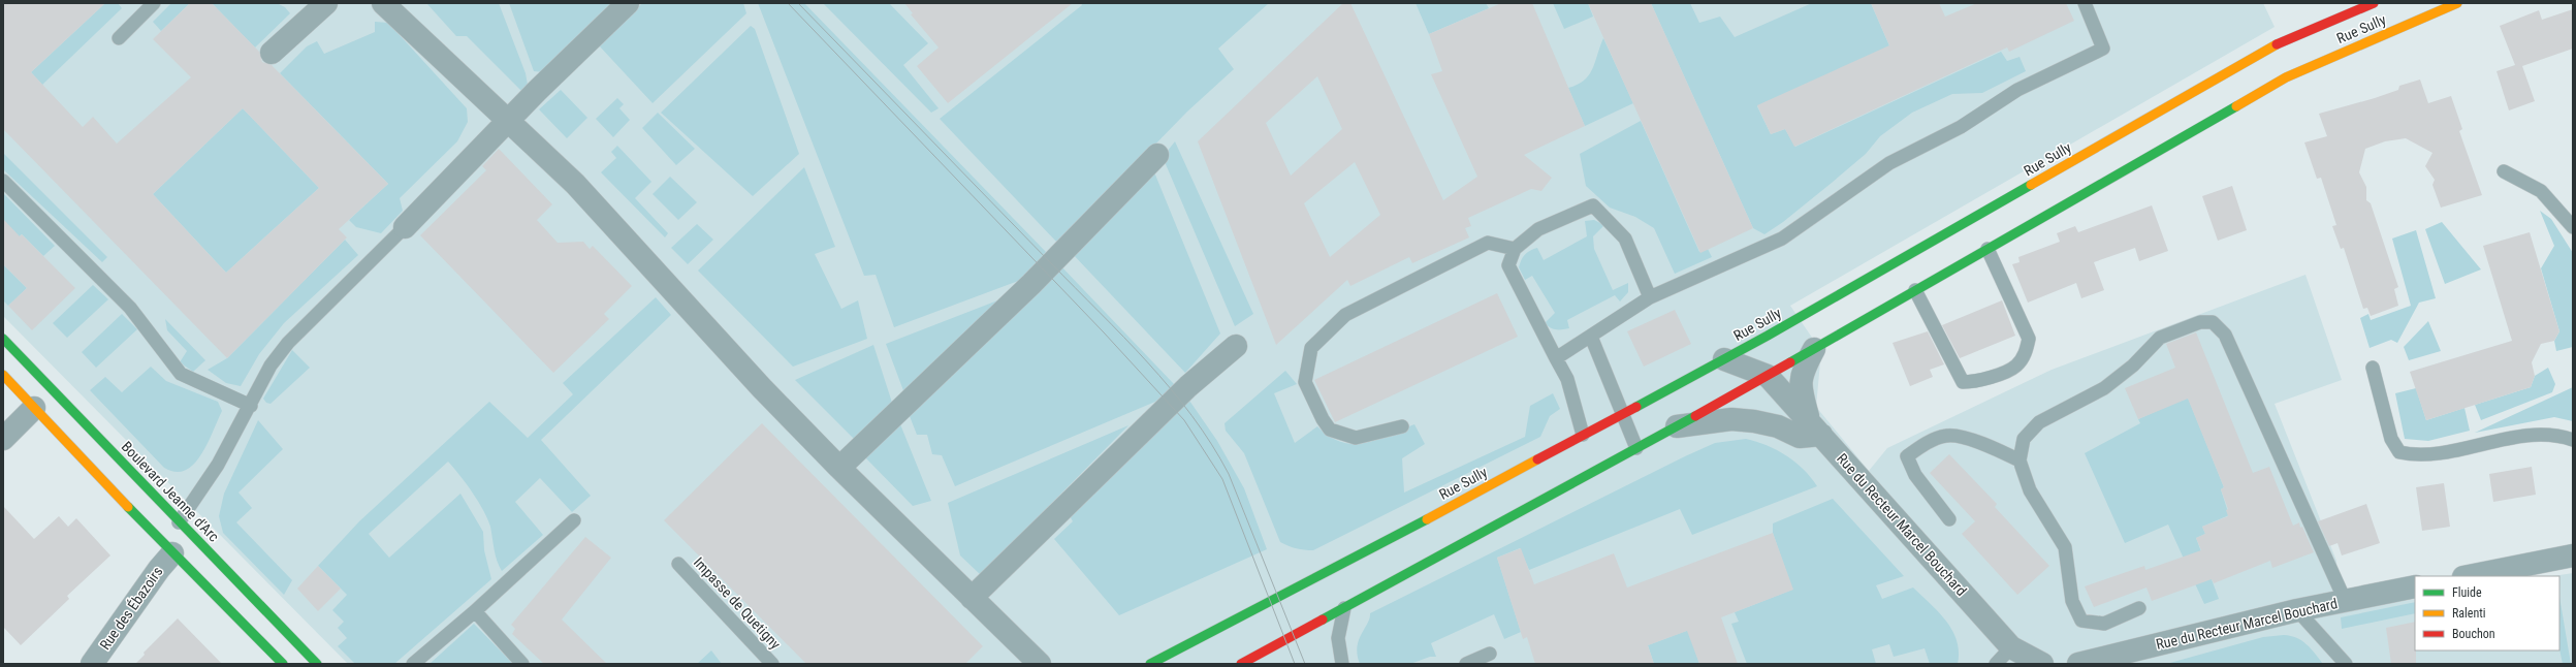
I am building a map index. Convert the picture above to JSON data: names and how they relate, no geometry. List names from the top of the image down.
{
  "streets": {
    "main road": ["Rue Sully", "Boulevard Jeanne d'Arc"],
    "street": ["Rue du Recteur Marcel Bouchard", "Rue des Ébazoirs"],
    "lane": ["Impasse de Quetigny"]
  },
  "crossings": [
    ["Rue Sully", "Rue du Recteur Marcel Bouchard"]
  ],
  "legend": ["Fluide", "Ralenti", "Bouchon"]
}
